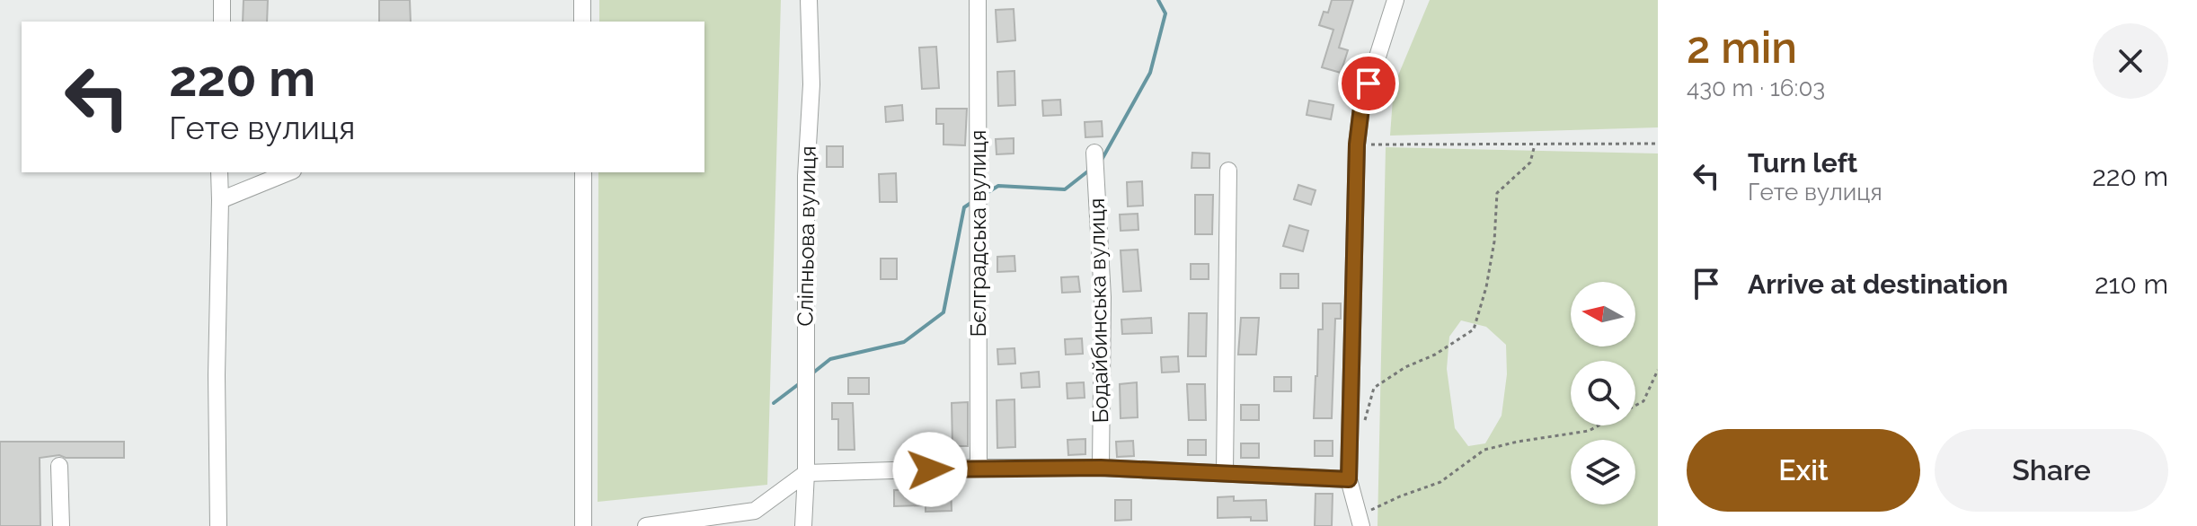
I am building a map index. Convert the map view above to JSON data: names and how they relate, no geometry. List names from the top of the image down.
{
  "streets": {
    "street": ["Бєлградська вулиця", "Сліпньова вулиця", "Бодайбинська вулиця"]
  },
  "north": "left",
  "page": {
    "heading": ["2 min", "430 m · 16:03"],
    "turn": ["220 m", "Гете вулиця"],
    "list": [
      {
        "name": "Turn left",
        "note": "Гете вулиця",
        "value": "220 m"
      },
      {
        "name": "Arrive at destination",
        "value": "210 m"
      }
    ],
    "buttons": ["Exit", "Share"]
  }
}
